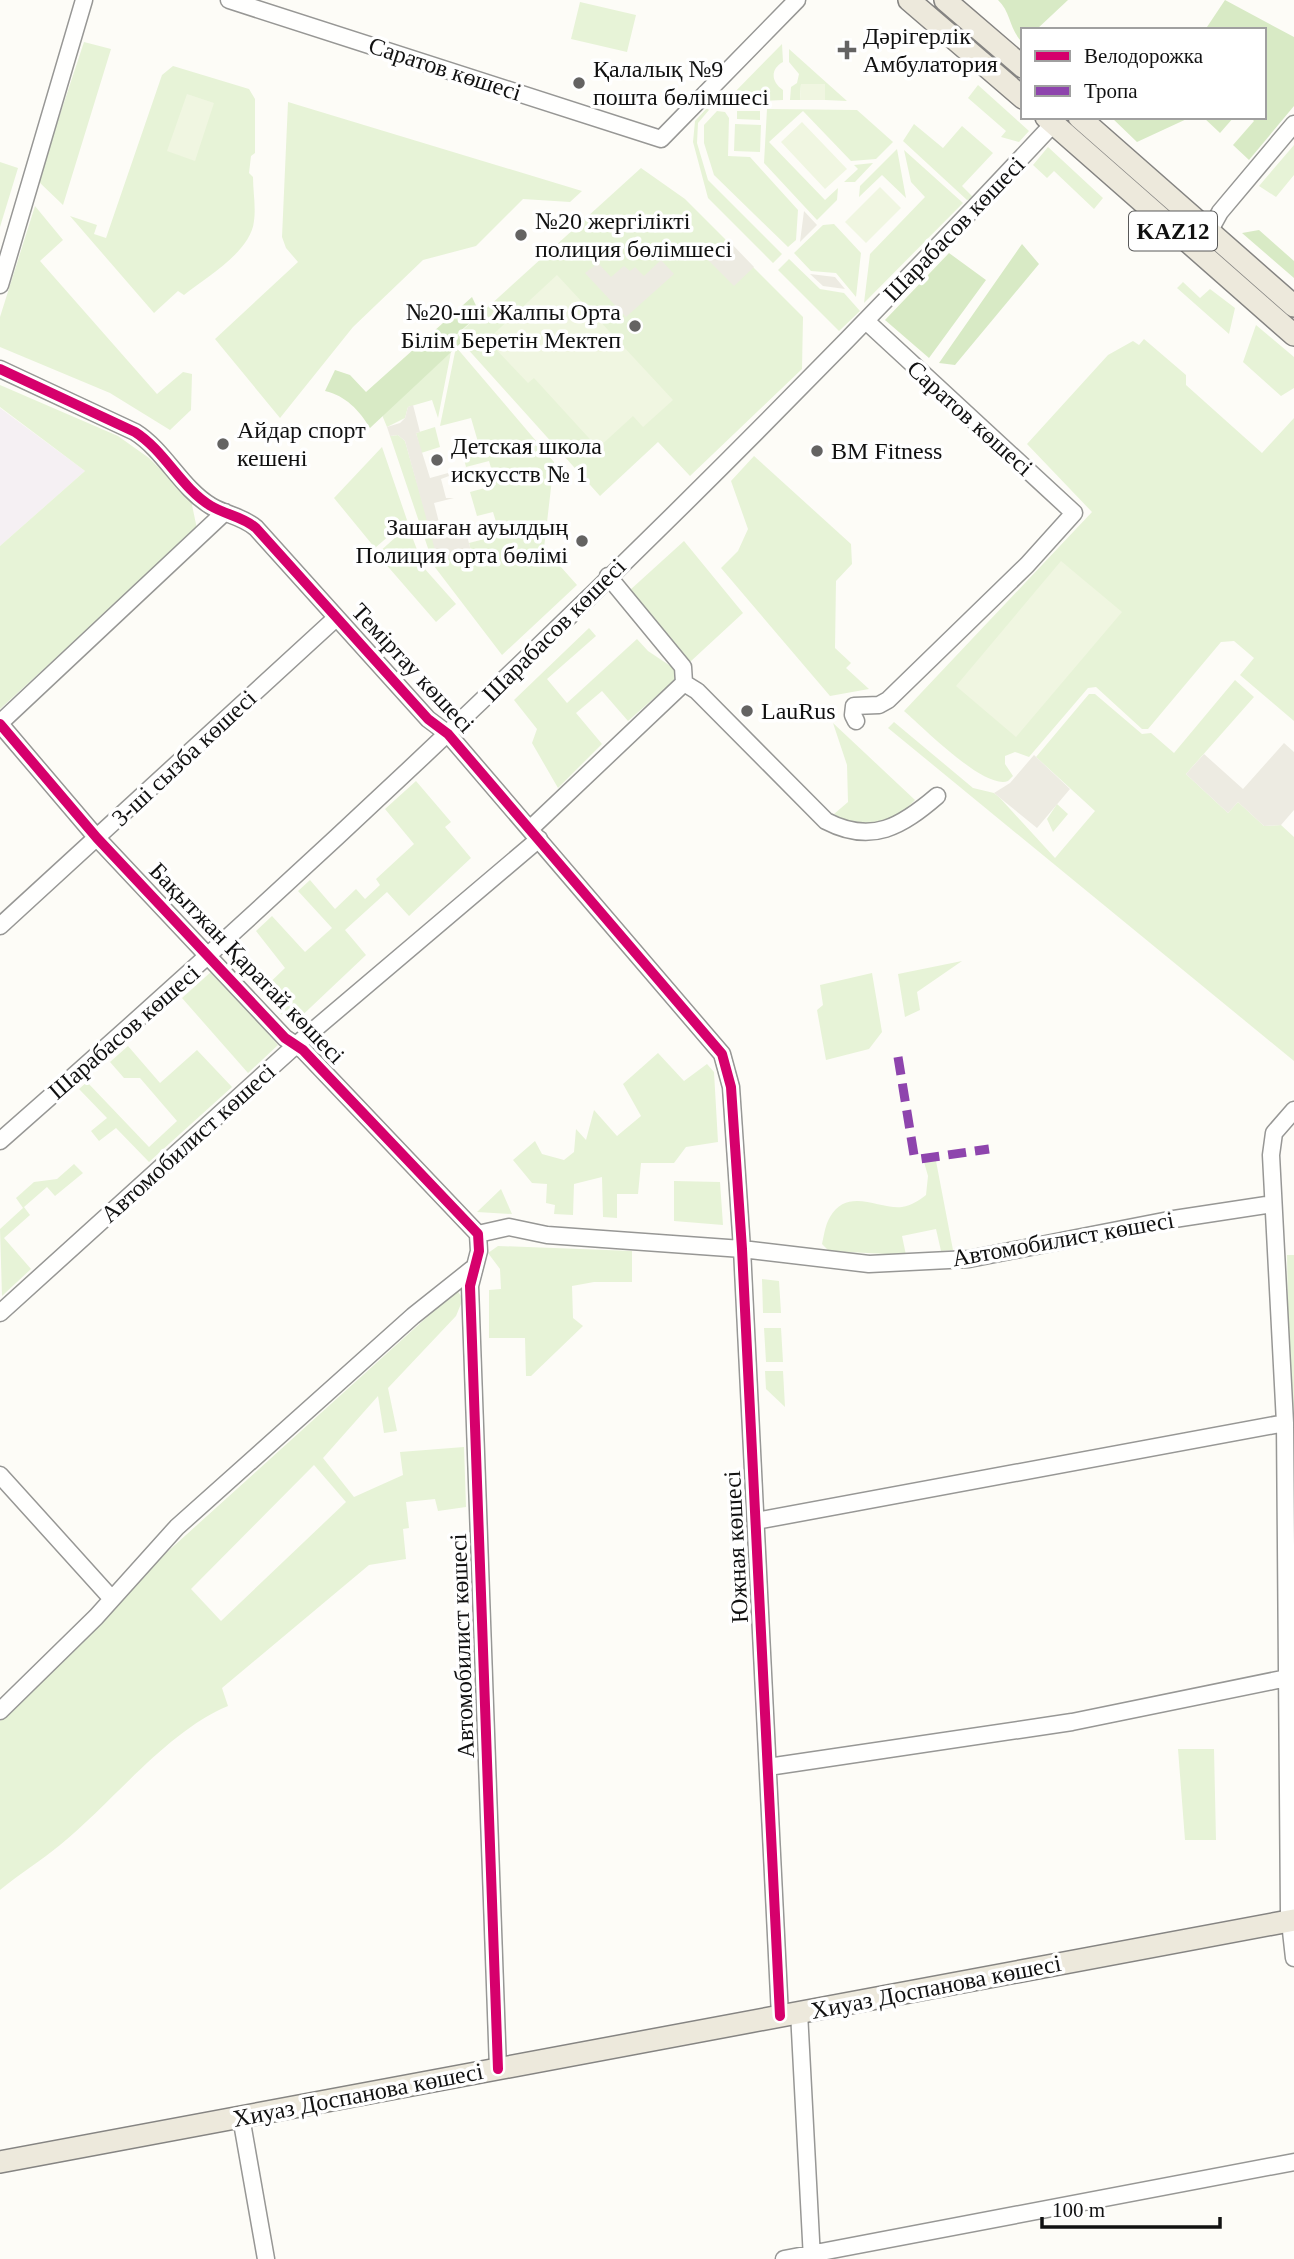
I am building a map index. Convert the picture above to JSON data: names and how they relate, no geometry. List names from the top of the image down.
{
  "streets": {
    "main road": ["KAZ12", "Хиуаз Доспанова көшесі"],
    "street": [
      "Саратов көшесі",
      "Шарабасов көшесі",
      "Теміртау көшесі",
      "3-ші сызба көшесі",
      "Бақытжан Қаратай көшесі",
      "Автомобилист көшесі",
      "Южная көшесі"
    ]
  },
  "crossings": [
    ["Саратов көшесі", "Шарабасов көшесі"],
    ["Шарабасов көшесі", "KAZ12"],
    ["Шарабасов көшесі", "Теміртау көшесі"],
    ["Шарабасов көшесі", "Бақытжан Қаратай көшесі"],
    ["Теміртау көшесі", "3-ші сызба көшесі"],
    ["Теміртау көшесі", "Автомобилист көшесі"],
    ["Теміртау көшесі", "Южная көшесі"],
    ["3-ші сызба көшесі", "Бақытжан Қаратай көшесі"],
    ["Бақытжан Қаратай көшесі", "Автомобилист көшесі"],
    ["Автомобилист көшесі", "Южная көшесі"],
    ["Автомобилист көшесі", "Хиуаз Доспанова көшесі"],
    ["Южная көшесі", "Хиуаз Доспанова көшесі"]
  ],
  "places": {
    "health": ["Дәрігерлік Амбулатория"],
    "other": [
      "Қалалық №9 пошта бөлімшесі",
      "№20 жергілікті полиция бөлімшесі",
      "№20-ші Жалпы Орта Білім Беретін Мектеп",
      "Айдар спорт кешені",
      "BM Fitness",
      "Детская школа искусств № 1",
      "Зашаған ауылдың Полиция орта бөлімі",
      "LauRus"
    ]
  },
  "legend": ["Велодорожка", "Тропа"],
  "scale_bar": "100 m"
}
